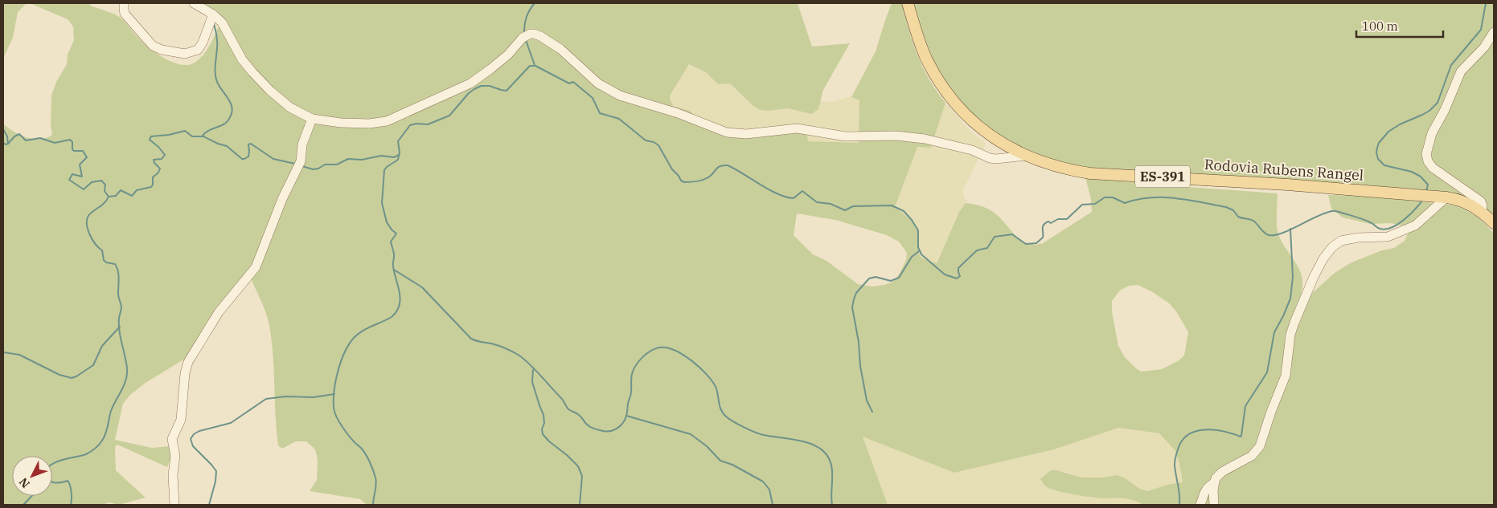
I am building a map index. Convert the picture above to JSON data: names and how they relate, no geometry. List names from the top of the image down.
{
  "streets": {
    "main road": ["Rodovia Rubens Rangel", "ES-391"]
  },
  "scale_bar": "100 m",
  "north": "bottom left"
}
